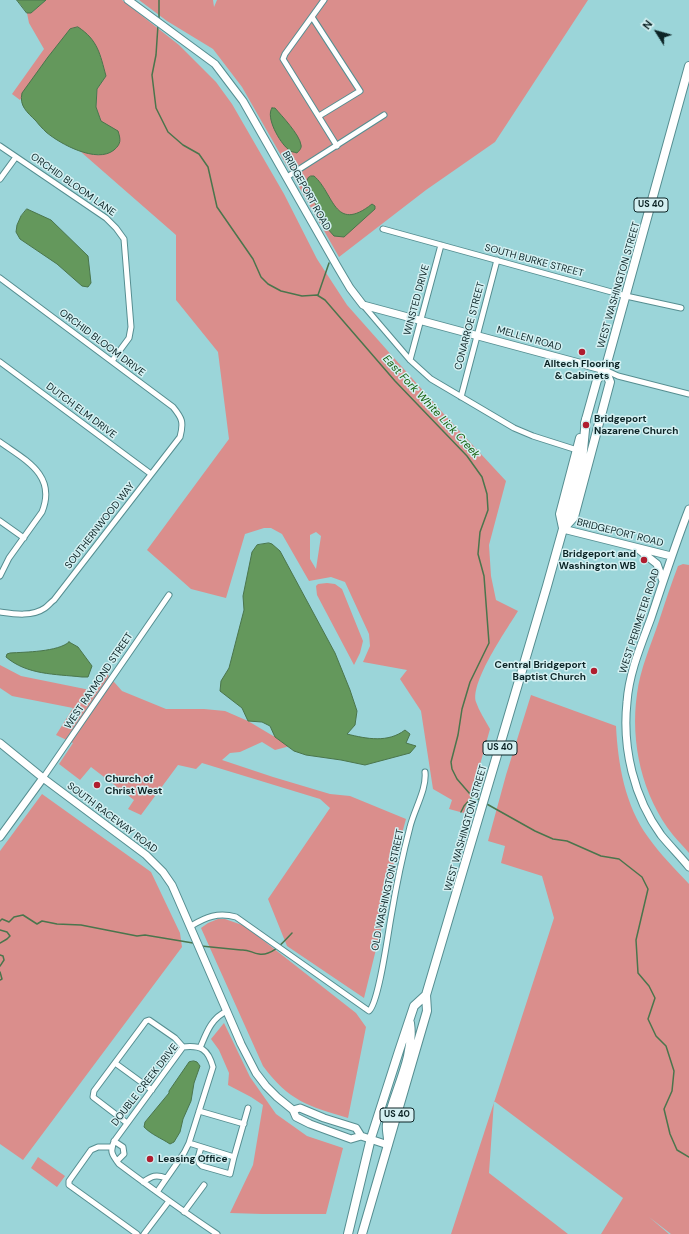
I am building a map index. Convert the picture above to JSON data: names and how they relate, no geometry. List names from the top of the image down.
{
  "streets": {
    "main road": ["US 40", "WEST WASHINGTON STREET"],
    "street": [
      "ORCHID BLOOM LANE",
      "BRIDGEPORT ROAD",
      "SOUTH BURKE STREET",
      "WINSTED DRIVE",
      "CONARROE STREET",
      "MELLEN ROAD",
      "ORCHID BLOOM DRIVE",
      "DUTCH ELM DRIVE",
      "SOUTHERNWOOD WAY",
      "WEST PERIMETER ROAD",
      "WEST RAYMOND STREET",
      "SOUTH RACEWAY ROAD",
      "OLD WASHINGTON STREET",
      "DOUBLE CREEK DRIVE"
    ]
  },
  "crossings": [
    ["ORCHID BLOOM LANE", "ORCHID BLOOM DRIVE"],
    ["BRIDGEPORT ROAD", "WEST WASHINGTON STREET"],
    ["BRIDGEPORT ROAD", "WINSTED DRIVE"],
    ["BRIDGEPORT ROAD", "CONARROE STREET"],
    ["BRIDGEPORT ROAD", "MELLEN ROAD"],
    ["BRIDGEPORT ROAD", "WEST PERIMETER ROAD"],
    ["SOUTH BURKE STREET", "WEST WASHINGTON STREET"],
    ["SOUTH BURKE STREET", "WINSTED DRIVE"],
    ["SOUTH BURKE STREET", "CONARROE STREET"],
    ["WEST WASHINGTON STREET", "MELLEN ROAD"],
    ["WEST WASHINGTON STREET", "SOUTH RACEWAY ROAD"],
    ["WINSTED DRIVE", "MELLEN ROAD"],
    ["CONARROE STREET", "MELLEN ROAD"],
    ["ORCHID BLOOM DRIVE", "SOUTHERNWOOD WAY"],
    ["DUTCH ELM DRIVE", "SOUTHERNWOOD WAY"],
    ["WEST RAYMOND STREET", "SOUTH RACEWAY ROAD"],
    ["SOUTH RACEWAY ROAD", "OLD WASHINGTON STREET"]
  ],
  "water": ["East Fork White Lick Creek"],
  "places": [
    "Alltech Flooring & Cabinets",
    "Bridgeport Nazarene Church",
    "Bridgeport and Washington WB",
    "Central Bridgeport Baptist Church",
    "Church of Christ West",
    "Leasing Office"
  ],
  "north": "top left"
}
